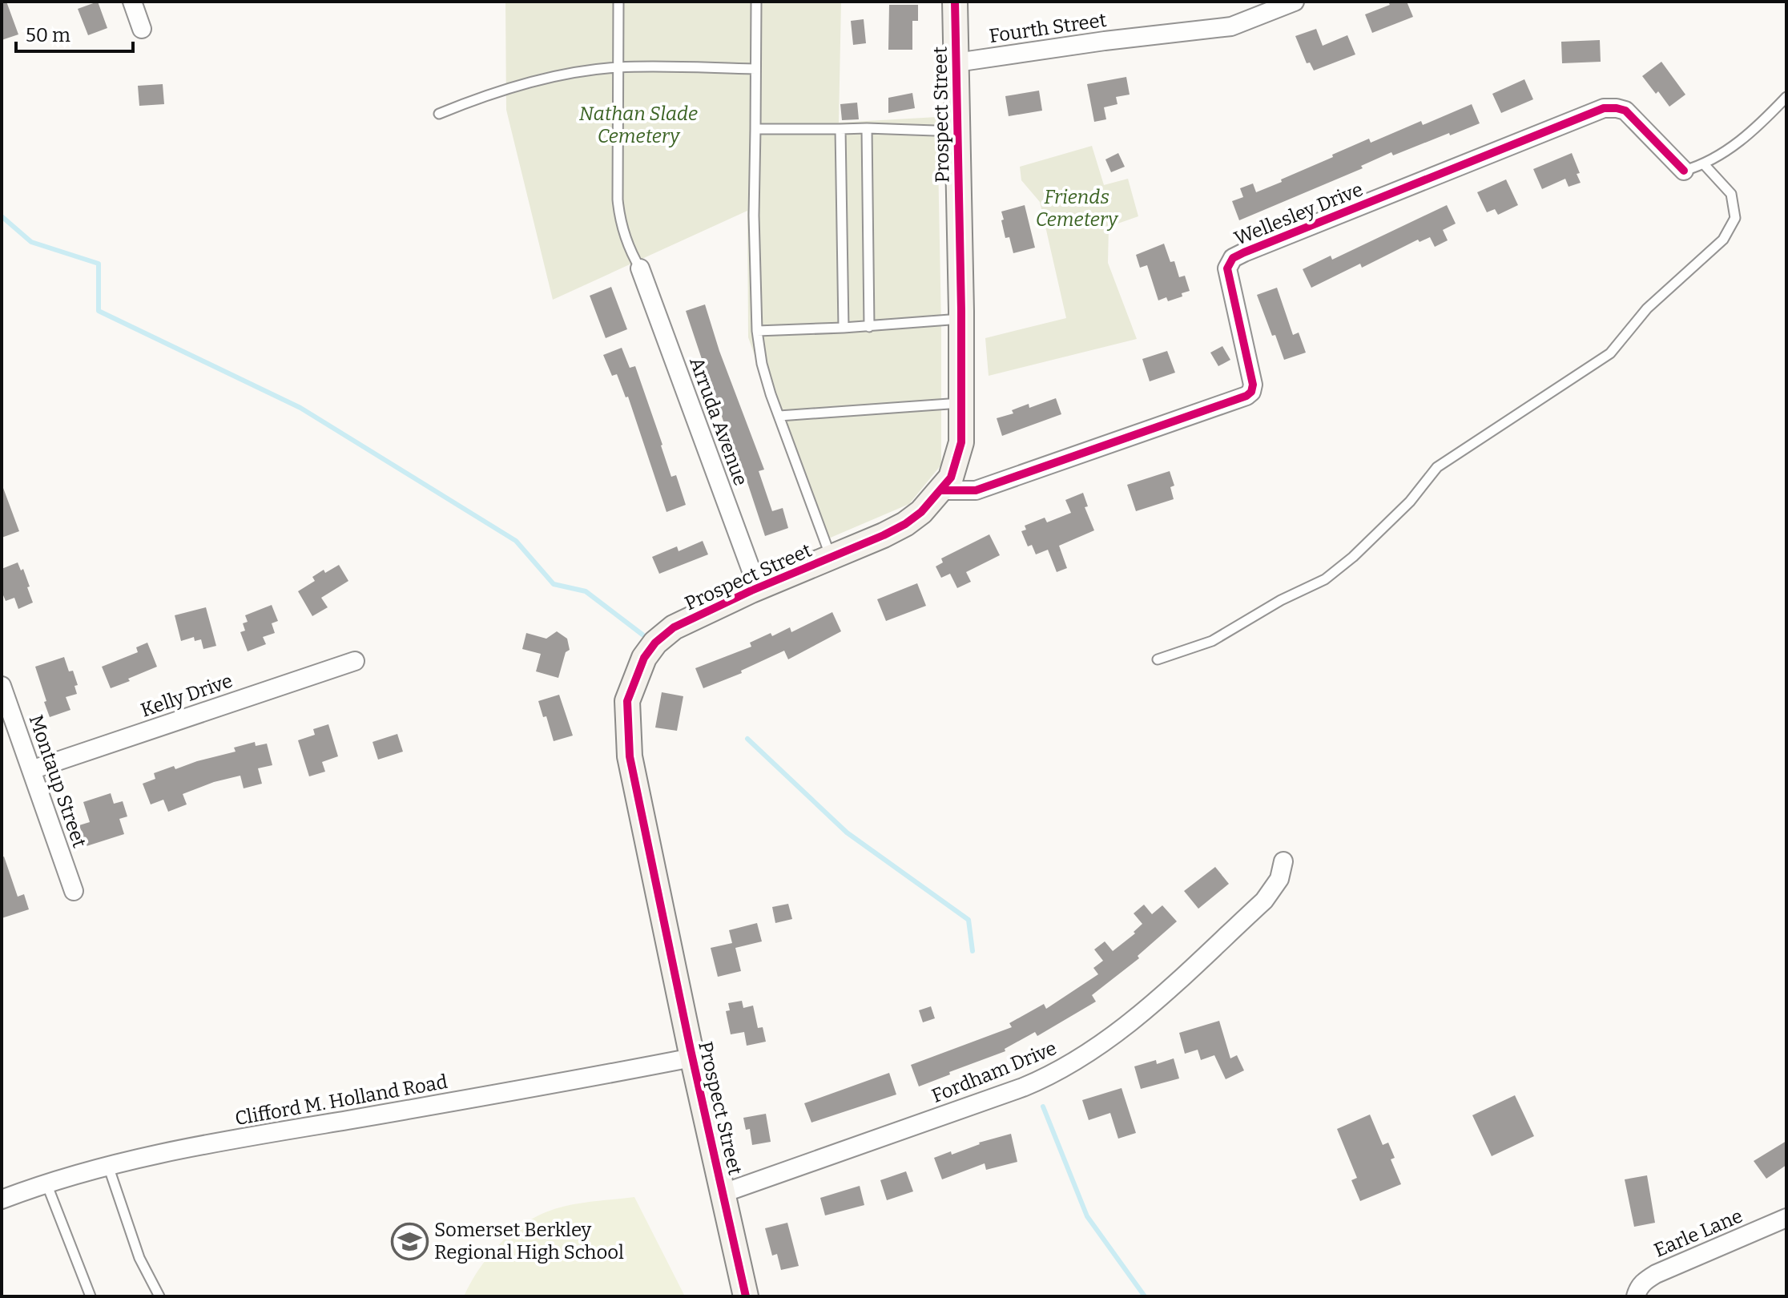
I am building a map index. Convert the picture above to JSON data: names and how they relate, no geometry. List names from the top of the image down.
{
  "streets": {
    "street": [
      "Fourth Street",
      "Prospect Street",
      "Wellesley Drive",
      "Arruda Avenue",
      "Kelly Drive",
      "Montaup Street",
      "Fordham Drive",
      "Clifford M. Holland Road",
      "Earle Lane"
    ]
  },
  "crossings": [
    ["Fourth Street", "Prospect Street"],
    ["Prospect Street", "Wellesley Drive"],
    ["Prospect Street", "Arruda Avenue"],
    ["Prospect Street", "Fordham Drive"],
    ["Prospect Street", "Clifford M. Holland Road"],
    ["Kelly Drive", "Montaup Street"]
  ],
  "parks": ["Nathan Slade Cemetery", "Friends Cemetery"],
  "places": {
    "school or university": ["Somerset Berkley Regional High School"]
  },
  "scale_bar": "50 m"
}
